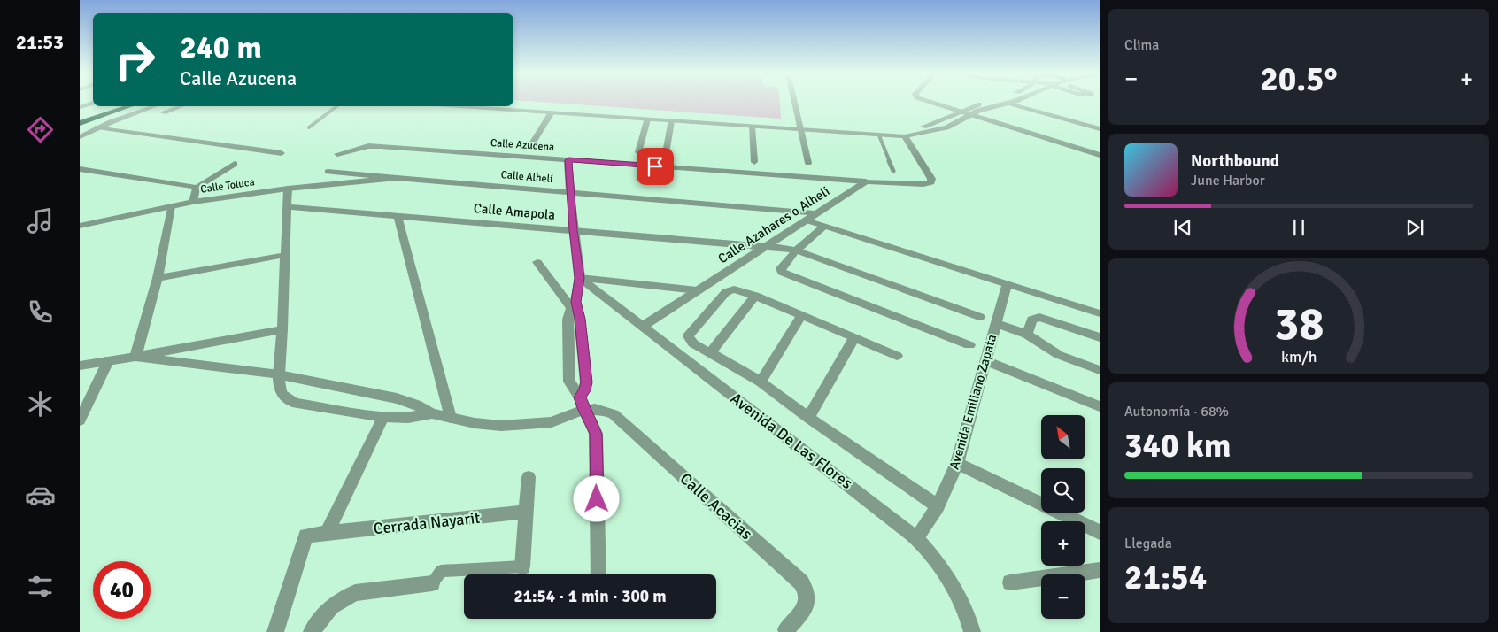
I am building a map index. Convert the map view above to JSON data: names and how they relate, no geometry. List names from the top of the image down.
{
  "streets": {
    "street": [
      "Calle Azucena",
      "Calle Alhelí",
      "Calle Toluca",
      "Calle Amapola",
      "Calle Azahares o Alheli",
      "Avenida Emiliano Zapata",
      "Avenida De Las Flores",
      "Calle Acacias",
      "Cerrada Nayarit"
    ]
  },
  "crossings": [
    ["Calle Azucena", "Calle Azahares o Alheli"],
    ["Calle Alhelí", "Calle Toluca"],
    ["Calle Alhelí", "Calle Azahares o Alheli"],
    ["Calle Amapola", "Calle Azahares o Alheli"],
    ["Calle Azahares o Alheli", "Avenida De Las Flores"],
    ["Avenida Emiliano Zapata", "Avenida De Las Flores"]
  ],
  "north": "top left",
  "page": {
    "tabs": "21:53",
    "tile": [
      "Clima",
      ["Autonomía · 68%", "340 km"],
      ["Llegada", "21:54"]
    ],
    "turn": ["240 m", "Calle Azucena"],
    "heat": ["−", "20.5°", "+"],
    "song": ["Northbound", "June Harbor"],
    "map_buttons": ["+", "−"],
    "limit": "40",
    "trip": "21:54 · 1 min · 300 m",
    "gauge": ["38", "km/h"]
  }
}
